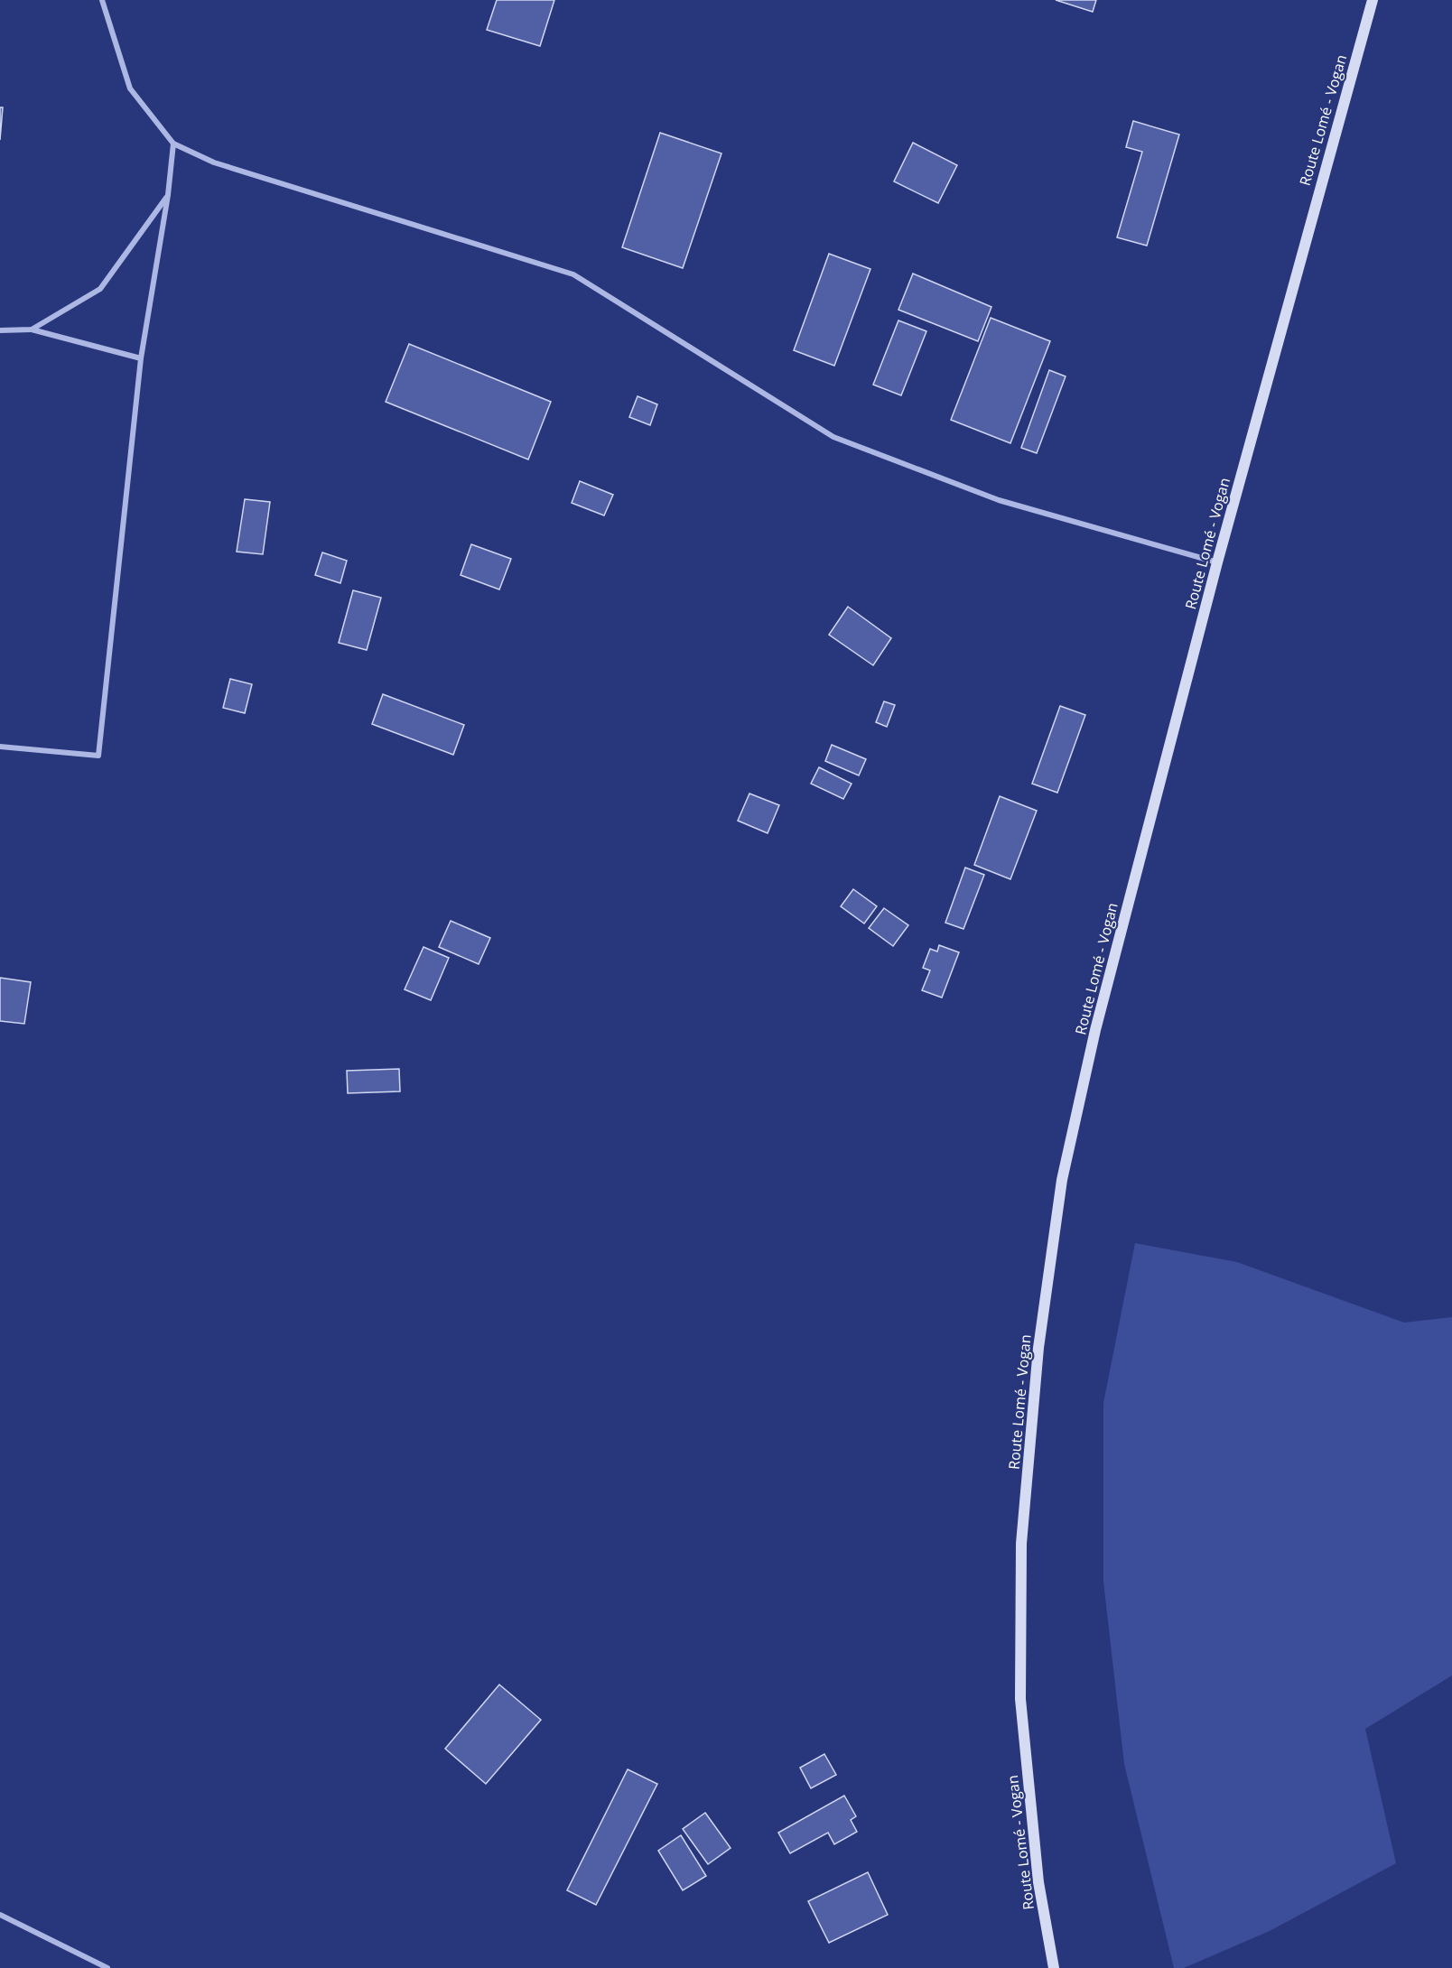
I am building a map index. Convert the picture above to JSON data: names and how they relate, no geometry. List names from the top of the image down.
{
  "streets": {
    "main road": ["Route Lomé - Vogan"]
  }
}
